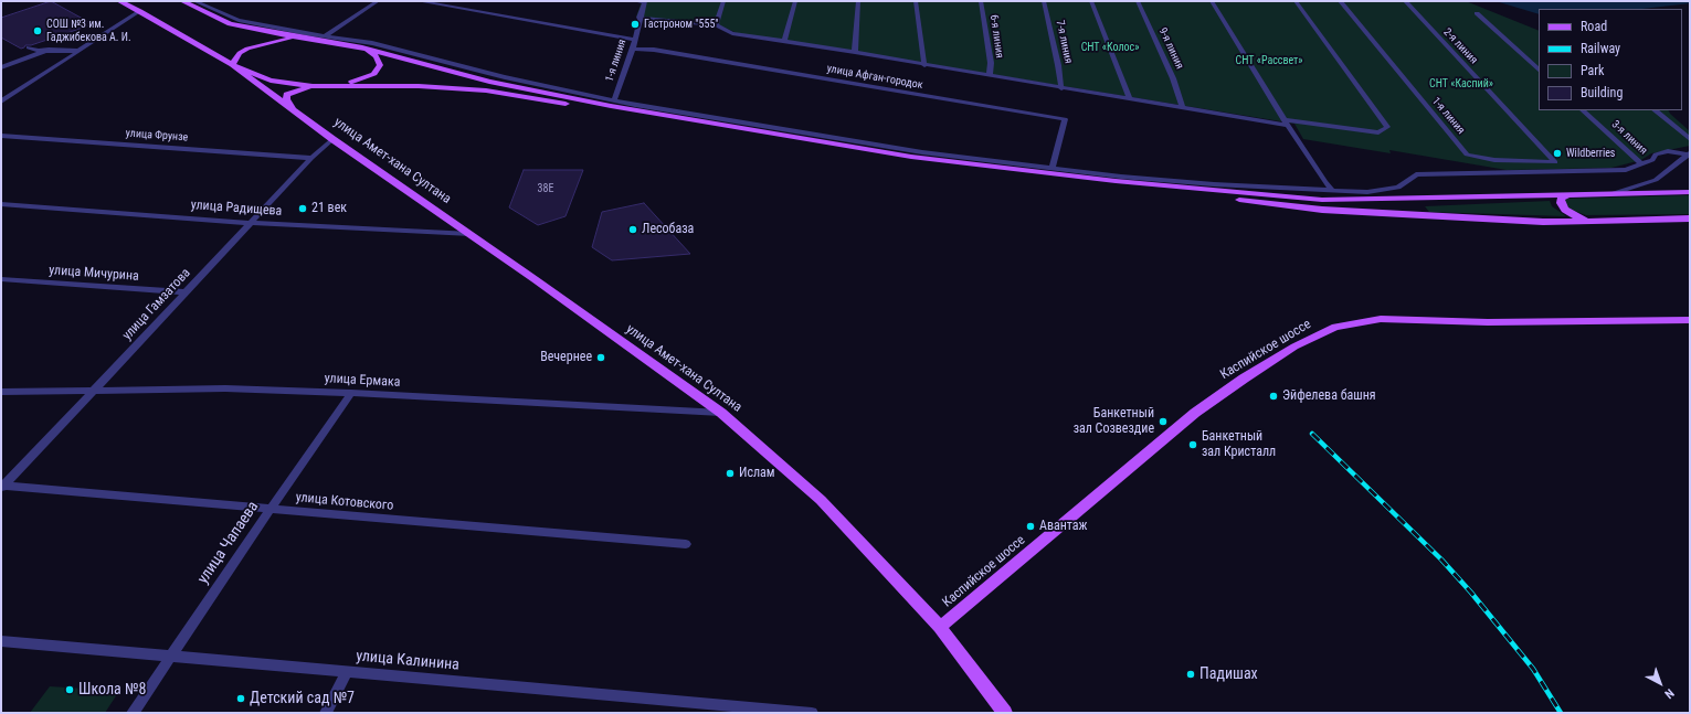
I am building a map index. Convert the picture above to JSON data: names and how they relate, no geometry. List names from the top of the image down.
{
  "streets": {
    "main road": ["улица Амет-хана Султана", "Каспийское шоссе"],
    "street": [
      "6-я линия",
      "7-я линия",
      "2-я линия",
      "9-я линия",
      "1-я линия",
      "улица Афган-городок",
      "улица Фрунзе",
      "3-я линия",
      "улица Радищева",
      "улица Мичурина",
      "улица Гамзатова",
      "улица Ермака",
      "улица Котовского",
      "улица Чапаева",
      "улица Калинина"
    ]
  },
  "crossings": [
    ["2-я линия", "1-я линия"],
    ["1-я линия", "улица Афган-городок"],
    ["улица Фрунзе", "улица Гамзатова"],
    ["улица Амет-хана Султана", "улица Радищева"],
    ["улица Амет-хана Султана", "улица Гамзатова"],
    ["улица Амет-хана Султана", "Каспийское шоссе"],
    ["улица Амет-хана Султана", "улица Ермака"],
    ["улица Радищева", "улица Гамзатова"],
    ["улица Мичурина", "улица Гамзатова"],
    ["улица Гамзатова", "улица Ермака"],
    ["улица Гамзатова", "улица Котовского"],
    ["улица Ермака", "улица Чапаева"],
    ["улица Котовского", "улица Чапаева"],
    ["улица Чапаева", "улица Калинина"]
  ],
  "parks": ["СНТ «Колос»", "СНТ «Рассвет»", "СНТ «Каспий»"],
  "places": [
    "Гастроном \"555\"",
    "СОШ №3 им. Гаджибекова А. И.",
    "Wildberries",
    "21 век",
    "Лесобаза",
    "Вечернее",
    "Эйфелева башня",
    "Банкетный зал Созвездие",
    "Банкетный зал Кристалл",
    "Ислам",
    "Авантаж",
    "Падишах",
    "Школа №8",
    "Детский сад №7"
  ],
  "house_numbers": ["38Е"],
  "legend": [
    "Road",
    "Railway",
    "Park",
    "Building"
  ],
  "north": "bottom right"
}
